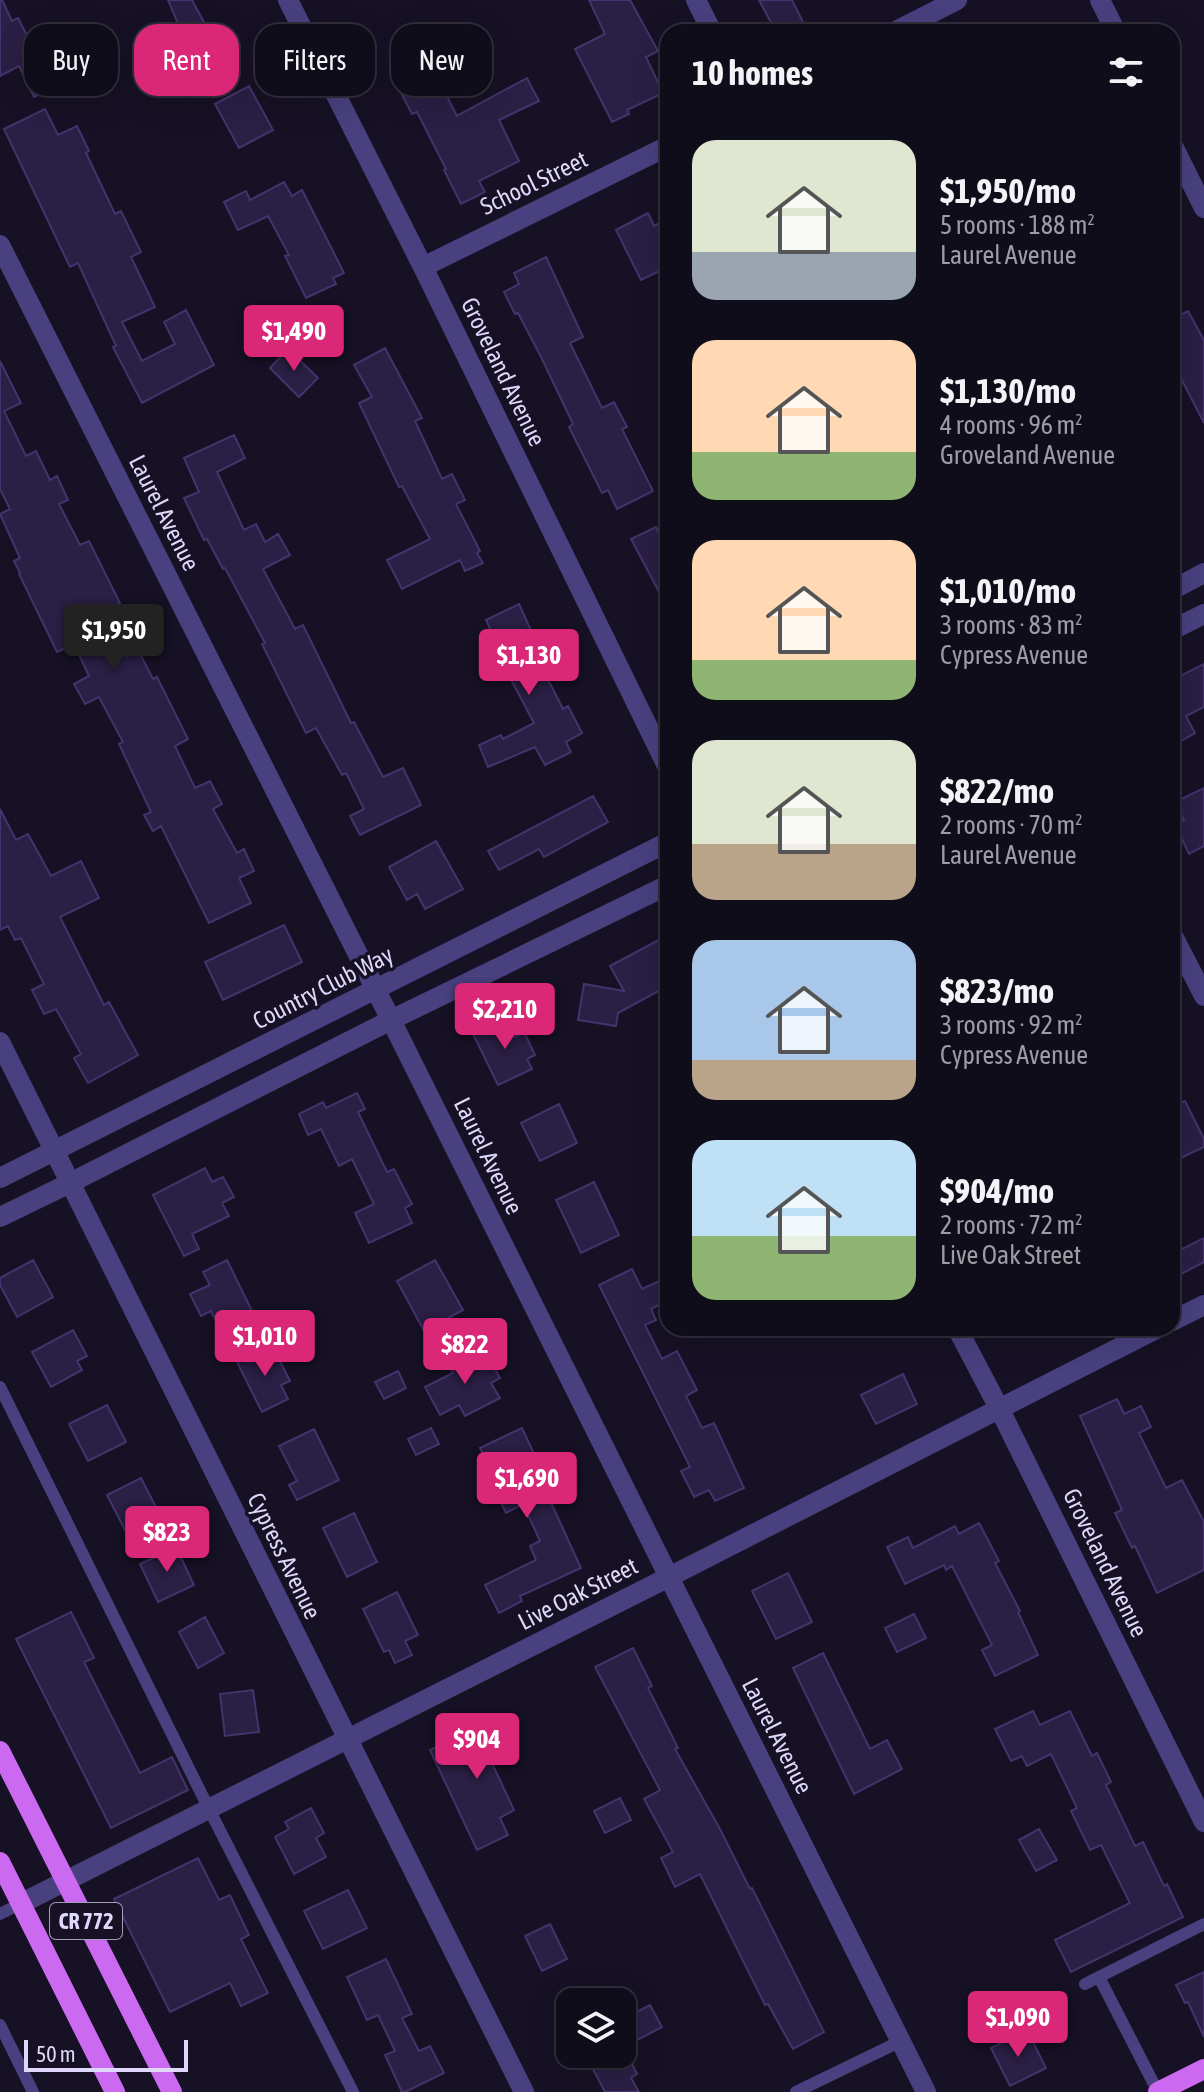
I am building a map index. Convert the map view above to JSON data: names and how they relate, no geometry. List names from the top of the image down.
{
  "streets": {
    "main road": ["CR 772"],
    "street": [
      "School Street",
      "Groveland Avenue",
      "Laurel Avenue",
      "Country Club Way",
      "Cypress Avenue",
      "Live Oak Street"
    ]
  },
  "crossings": [
    ["School Street", "Groveland Avenue"],
    ["Groveland Avenue", "Live Oak Street"],
    ["Laurel Avenue", "Country Club Way"],
    ["Laurel Avenue", "Live Oak Street"],
    ["Country Club Way", "Cypress Avenue"],
    ["Cypress Avenue", "Live Oak Street"],
    ["Live Oak Street", "CR 772"]
  ],
  "scale_bar": "50 m",
  "page": {
    "chip": [
      "Buy",
      "Rent",
      "Filters",
      "New"
    ],
    "heading": "10 homes",
    "list": [
      {
        "name": "$1,950/mo",
        "note": "5 rooms · 188 m² · Laurel Avenue"
      },
      {
        "name": "$1,130/mo",
        "note": "4 rooms · 96 m² · Groveland Avenue"
      },
      {
        "name": "$1,010/mo",
        "note": "3 rooms · 83 m² · Cypress Avenue"
      },
      {
        "name": "$822/mo",
        "note": "2 rooms · 70 m² · Laurel Avenue"
      },
      {
        "name": "$823/mo",
        "note": "3 rooms · 92 m² · Cypress Avenue"
      },
      {
        "name": "$904/mo",
        "note": "2 rooms · 72 m² · Live Oak Street"
      }
    ],
    "price": [
      "$1,490",
      "$1,950",
      "$1,130",
      "$2,210",
      "$1,010",
      "$822",
      "$1,690",
      "$823",
      "$904",
      "$1,090"
    ],
    "scale": "50 m"
  }
}
